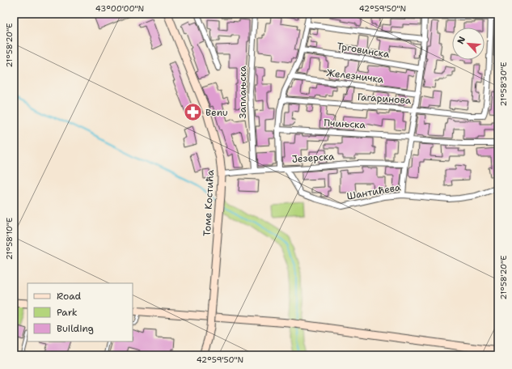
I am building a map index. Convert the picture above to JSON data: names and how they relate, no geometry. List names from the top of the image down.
{
  "streets": {
    "main road": ["Томе Костића"],
    "street": [
      "Трговинска",
      "Железничка",
      "Заплањска",
      "Гагаринова",
      "Пчињска",
      "Језерска",
      "Шантићева"
    ]
  },
  "crossings": [
    ["Заплањска", "Језерска"],
    ["Језерска", "Шантићева"],
    ["Језерска", "Томе Костића"]
  ],
  "places": {
    "pharmacy": ["Benu"]
  },
  "legend": ["Road", "Park", "Building"],
  "north": "top left",
  "coordinates": [
    "43°00'00\"N",
    "42°59'50\"N",
    "21°58'20\"E",
    "21°58'30\"E",
    "21°58'10\"E"
  ]
}
